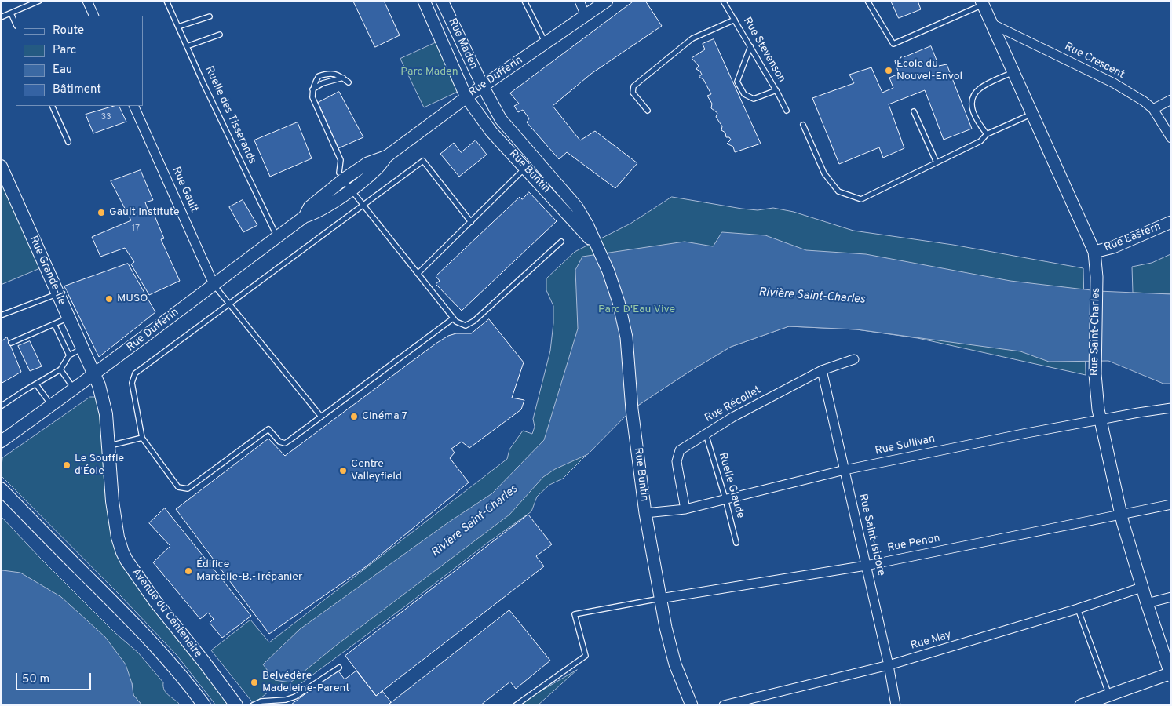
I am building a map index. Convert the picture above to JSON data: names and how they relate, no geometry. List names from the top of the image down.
{
  "streets": {
    "main road": ["Rue Grande-Île", "Avenue du Centenaire"],
    "street": [
      "Rue Maden",
      "Rue Crescent",
      "Rue Dufferin",
      "Rue Buntin",
      "Rue Gault",
      "Rue Eastern",
      "Rue Saint-Charles",
      "Rue Récollet",
      "Rue Sullivan",
      "Rue Saint-Isidore",
      "Rue Penon",
      "Rue May"
    ],
    "lane": ["Rue Stevenson", "Ruelle des Tisserands", "Ruelle Glaude"]
  },
  "crossings": [
    ["Rue Maden", "Rue Dufferin"],
    ["Rue Maden", "Rue Buntin"],
    ["Rue Crescent", "Rue Saint-Charles"],
    ["Rue Dufferin", "Ruelle des Tisserands"],
    ["Rue Dufferin", "Rue Buntin"],
    ["Rue Dufferin", "Rue Gault"],
    ["Rue Dufferin", "Rue Grande-Île"],
    ["Rue Dufferin", "Avenue du Centenaire"],
    ["Rue Buntin", "Rue Sullivan"],
    ["Rue Buntin", "Rue Penon"],
    ["Rue Eastern", "Rue Saint-Charles"],
    ["Rue Grande-Île", "Avenue du Centenaire"],
    ["Rue Saint-Charles", "Rue Sullivan"],
    ["Rue Saint-Charles", "Rue Penon"],
    ["Rue Saint-Charles", "Rue May"],
    ["Rue Récollet", "Rue Sullivan"],
    ["Rue Récollet", "Ruelle Glaude"],
    ["Rue Récollet", "Rue Saint-Isidore"],
    ["Rue Sullivan", "Ruelle Glaude"],
    ["Rue Sullivan", "Rue Saint-Isidore"],
    ["Rue Saint-Isidore", "Rue Penon"],
    ["Rue Saint-Isidore", "Rue May"]
  ],
  "water": ["Rivière Saint-Charles"],
  "parks": ["Parc Maden", "Parc D'Eau Vive"],
  "places": [
    "École du Nouvel-Envol",
    "Gault Institute",
    "MUSO",
    "Cinéma 7",
    "Le Souffle d'Éole",
    "Centre Valleyfield",
    "Édifice Marcelle-B.-Trépanier",
    "Belvédère Madeleine-Parent"
  ],
  "house_numbers": ["33", "17"],
  "legend": [
    "Route",
    "Parc",
    "Eau",
    "Bâtiment"
  ],
  "scale_bar": "50 m"
}
